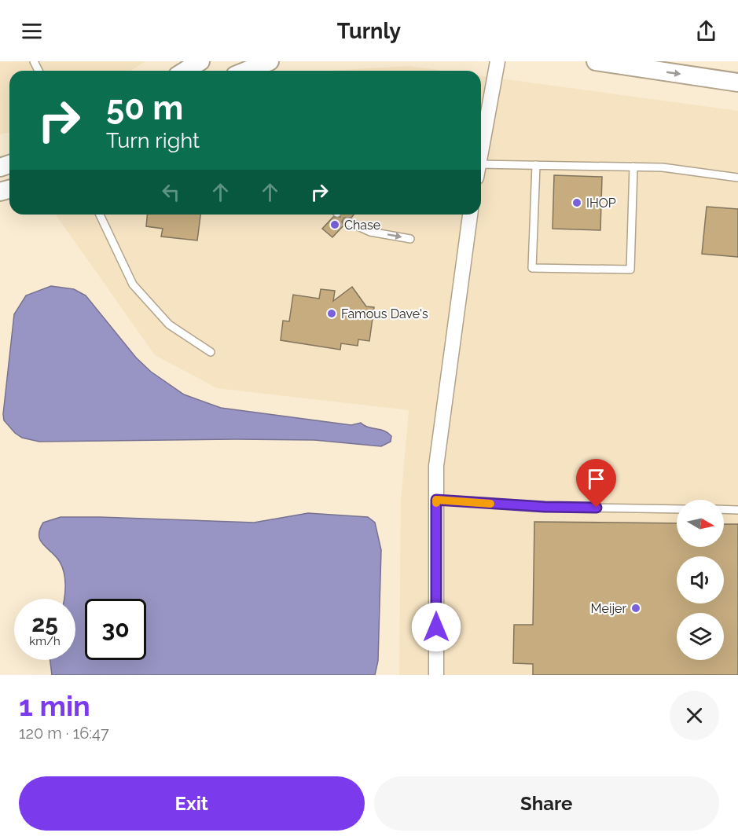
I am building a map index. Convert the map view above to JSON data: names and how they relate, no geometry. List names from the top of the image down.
{
  "places": [
    "IHOP",
    "Chase",
    "Famous Dave's",
    "Meijer"
  ],
  "north": "right",
  "page": {
    "header": "Turnly",
    "turn": ["50 m", "Turn right"],
    "speed": "25 km/h",
    "limit": "30",
    "heading": ["1 min", "120 m · 16:47"],
    "buttons": ["Exit", "Share"]
  }
}
